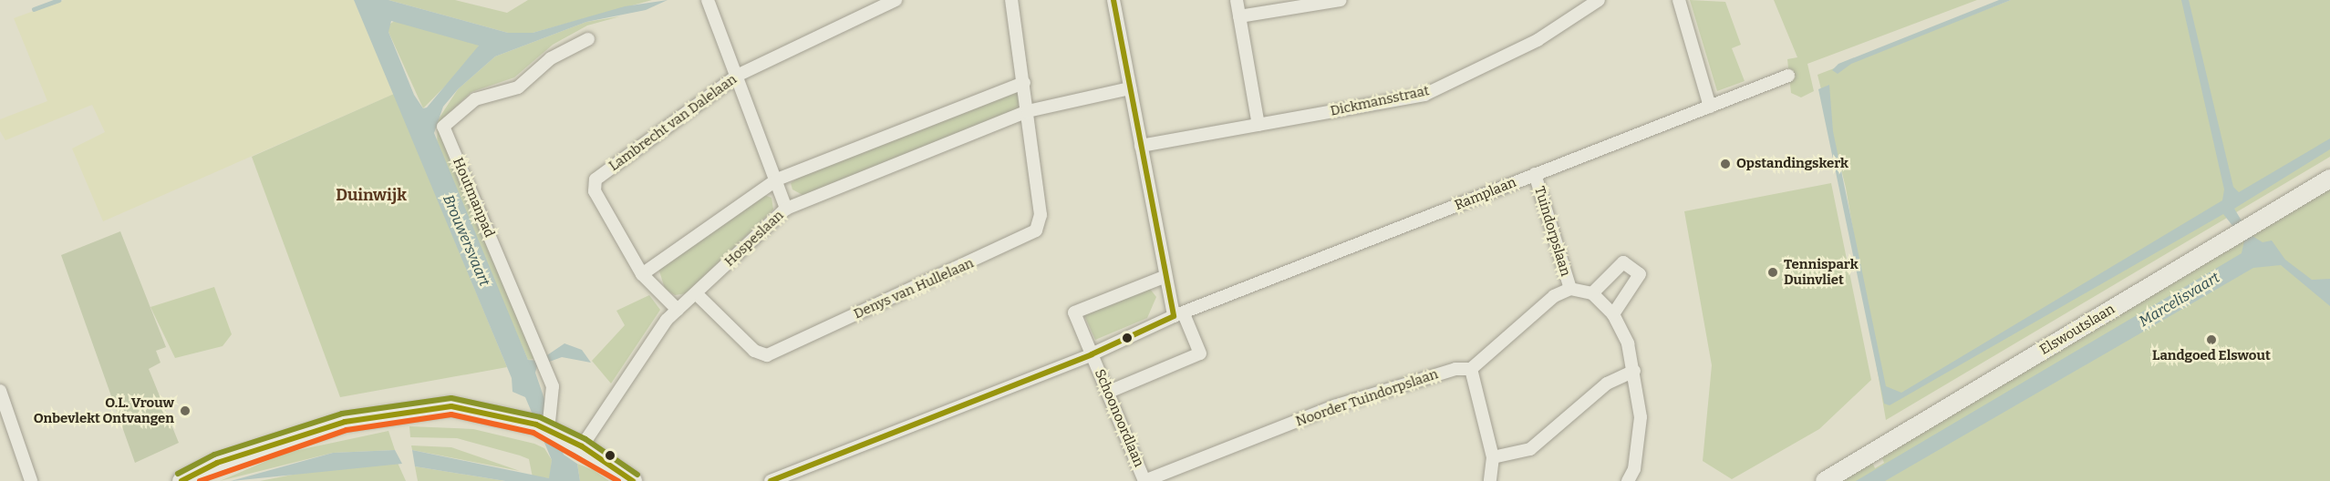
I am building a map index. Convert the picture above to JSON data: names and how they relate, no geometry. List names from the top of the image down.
{
  "streets": {
    "street": [
      "Dickmansstraat",
      "Lambrecht van Dalelaan",
      "Ramplaan",
      "Houtmanpad",
      "Tuindorpslaan",
      "Hospeslaan",
      "Denys van Hullelaan",
      "Elswoutslaan",
      "Noorder Tuindorpslaan",
      "Schoonoordlaan"
    ]
  },
  "crossings": [
    ["Lambrecht van Dalelaan", "Hospeslaan"],
    ["Ramplaan", "Tuindorpslaan"],
    ["Ramplaan", "Schoonoordlaan"],
    ["Hospeslaan", "Denys van Hullelaan"],
    ["Noorder Tuindorpslaan", "Schoonoordlaan"]
  ],
  "districts": ["Duinwijk"],
  "water": ["Brouwersvaart", "Marcelisvaart"],
  "places": [
    "Opstandingskerk",
    "Tennispark Duinvliet",
    "Landgoed Elswout",
    "O.L. Vrouw Onbevlekt Ontvangen"
  ]
}
